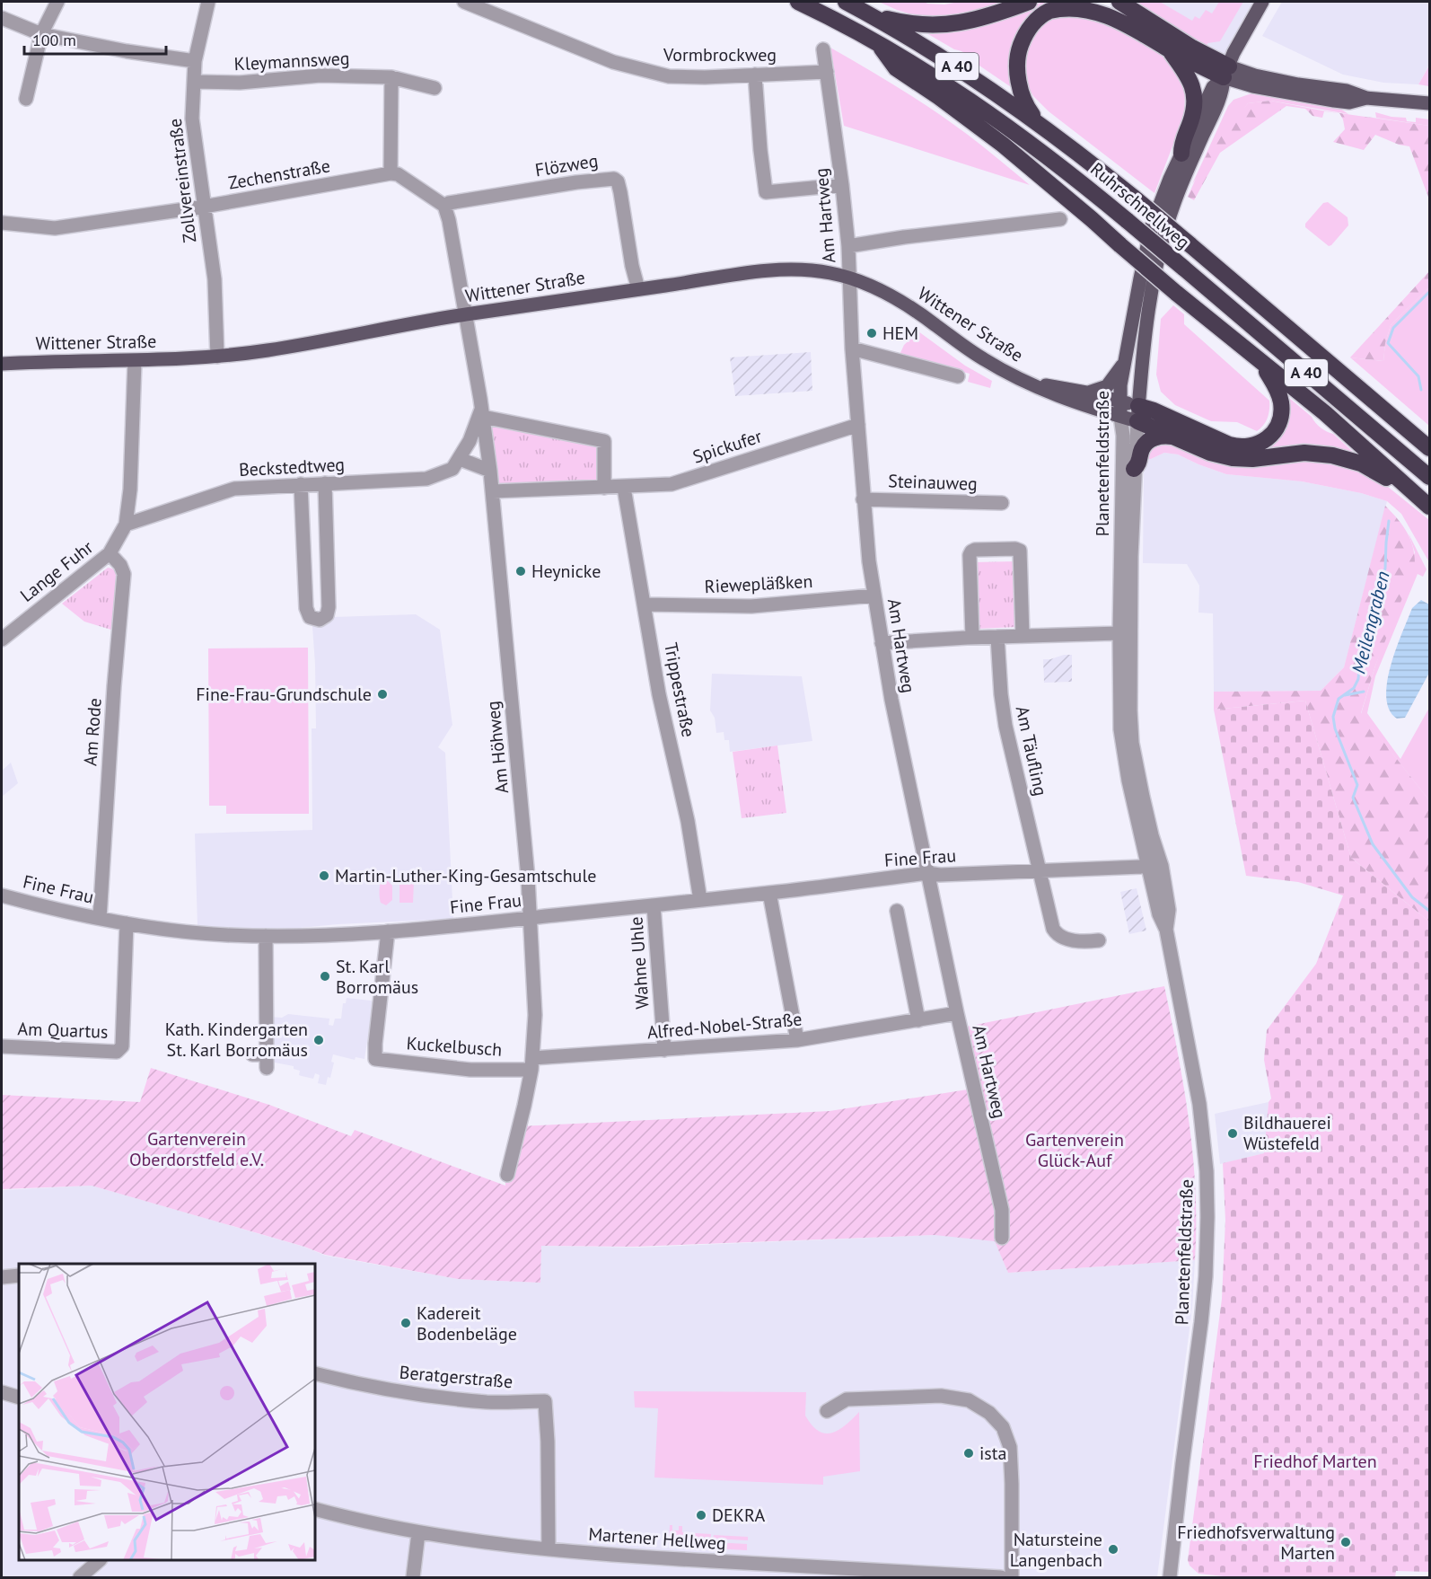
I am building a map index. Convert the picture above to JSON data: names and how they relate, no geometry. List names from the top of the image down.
{
  "streets": {
    "highway": ["A 40", "Ruhrschnellweg"],
    "main road": ["Wittener Straße", "Planetenfeldstraße"],
    "street": [
      "Vormbrockweg",
      "Kleymannsweg",
      "Flözweg",
      "Zechenstraße",
      "Zollvereinstraße",
      "Am Hartweg",
      "Spickufer",
      "Beckstedtweg",
      "Steinauweg",
      "Lange Fuhr",
      "Riewepläßken",
      "Trippestraße",
      "Am Rode",
      "Am Höhweg",
      "Am Täufling",
      "Fine Frau",
      "Wahne Uhle",
      "Alfred-Nobel-Straße",
      "Am Quartus",
      "Kuckelbusch",
      "Beratgerstraße",
      "Martener Hellweg"
    ]
  },
  "crossings": [
    ["Vormbrockweg", "Am Hartweg"],
    ["Kleymannsweg", "Zollvereinstraße"],
    ["Flözweg", "Wittener Straße"],
    ["Zechenstraße", "Zollvereinstraße"],
    ["Zollvereinstraße", "Wittener Straße"],
    ["Am Hartweg", "Wittener Straße"],
    ["Am Hartweg", "Spickufer"],
    ["Am Hartweg", "Steinauweg"],
    ["Am Hartweg", "Riewepläßken"],
    ["Am Hartweg", "Fine Frau"],
    ["Am Hartweg", "Alfred-Nobel-Straße"],
    ["Wittener Straße", "Planetenfeldstraße"],
    ["Wittener Straße", "Am Höhweg"],
    ["Spickufer", "Trippestraße"],
    ["Spickufer", "Am Höhweg"],
    ["Planetenfeldstraße", "Fine Frau"],
    ["Beckstedtweg", "Lange Fuhr"],
    ["Beckstedtweg", "Am Höhweg"],
    ["Lange Fuhr", "Am Rode"],
    ["Riewepläßken", "Trippestraße"],
    ["Trippestraße", "Fine Frau"],
    ["Am Rode", "Fine Frau"],
    ["Am Höhweg", "Fine Frau"],
    ["Am Höhweg", "Alfred-Nobel-Straße"],
    ["Am Höhweg", "Kuckelbusch"],
    ["Am Täufling", "Fine Frau"],
    ["Fine Frau", "Wahne Uhle"],
    ["Fine Frau", "Am Quartus"],
    ["Fine Frau", "Kuckelbusch"],
    ["Wahne Uhle", "Alfred-Nobel-Straße"],
    ["Alfred-Nobel-Straße", "Kuckelbusch"],
    ["Beratgerstraße", "Martener Hellweg"]
  ],
  "water": ["Meilengraben"],
  "parks": ["Gartenverein Oberdorstfeld e.V.", "Gartenverein Glück-Auf", "Friedhof Marten"],
  "places": [
    "HEM",
    "Heynicke",
    "Fine-Frau-Grundschule",
    "Martin-Luther-King-Gesamtschule",
    "St. Karl Borromäus",
    "Kath. Kindergarten St. Karl Borromäus",
    "Bildhauerei Wüstefeld",
    "Kadereit Bodenbeläge",
    "ista",
    "DEKRA",
    "Friedhofsverwaltung Marten",
    "Natursteine Langenbach"
  ],
  "scale_bar": "100 m"
}
